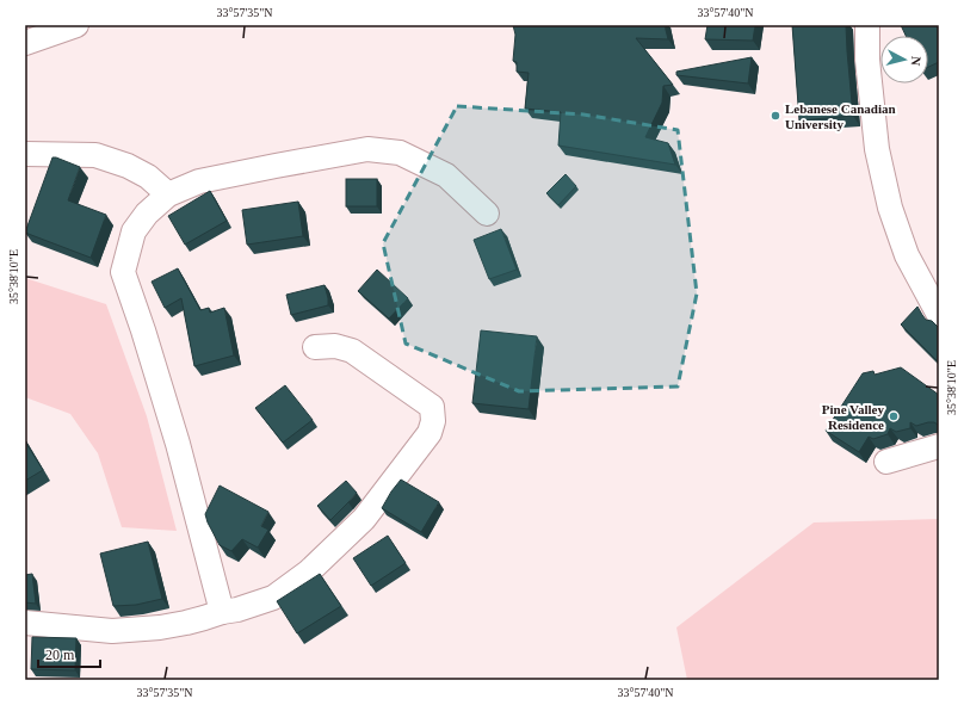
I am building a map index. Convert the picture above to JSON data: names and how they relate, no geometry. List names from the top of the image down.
{
  "places": ["Lebanese Canadian University", "Pine Valley Residence"],
  "scale_bar": "20 m",
  "north": "right",
  "coordinates": ["33°57'35\"N", "33°57'40\"N", "35°38'10\"E"]
}
